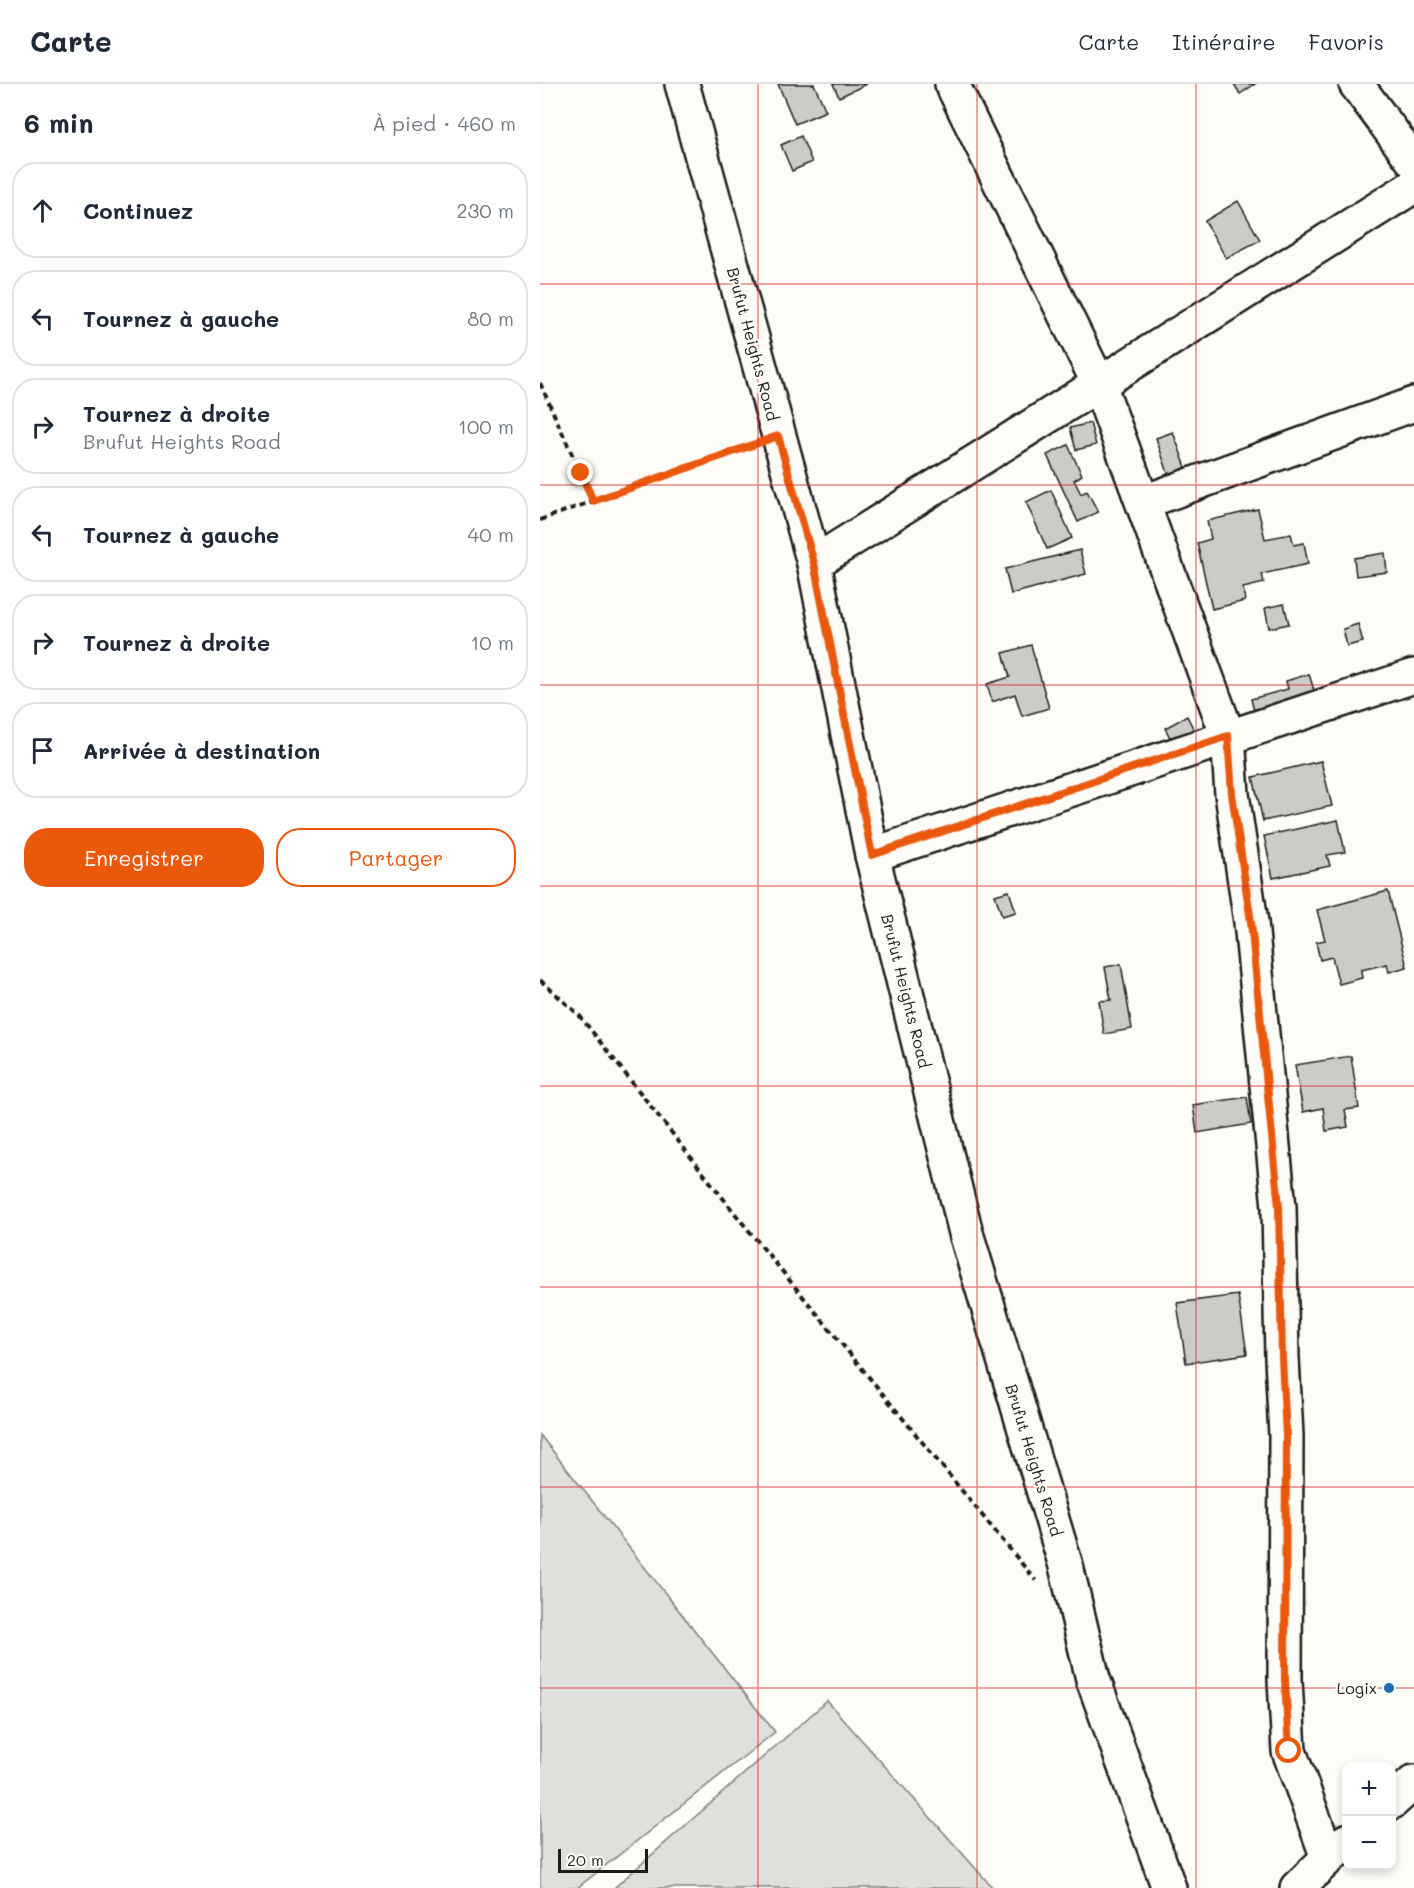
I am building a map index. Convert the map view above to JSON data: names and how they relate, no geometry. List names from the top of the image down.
{
  "streets": {
    "street": ["Brufut Heights Road"]
  },
  "places": ["Logix"],
  "scale_bar": "20 m",
  "page": {
    "header": "Carte",
    "nav": ["Carte", "Itinéraire", "Favoris"],
    "heading": ["6 min", "À pied · 460 m"],
    "list": [
      ["Continuez", "230 m"],
      ["Tournez à gauche", "80 m"],
      ["Tournez à droite", "Brufut Heights Road", "100 m"],
      ["Tournez à gauche", "40 m"],
      ["Tournez à droite", "10 m"],
      "Arrivée à destination"
    ],
    "buttons": ["Enregistrer", "Partager"],
    "map_buttons": ["+", "−"],
    "scale": "20 m"
  }
}
